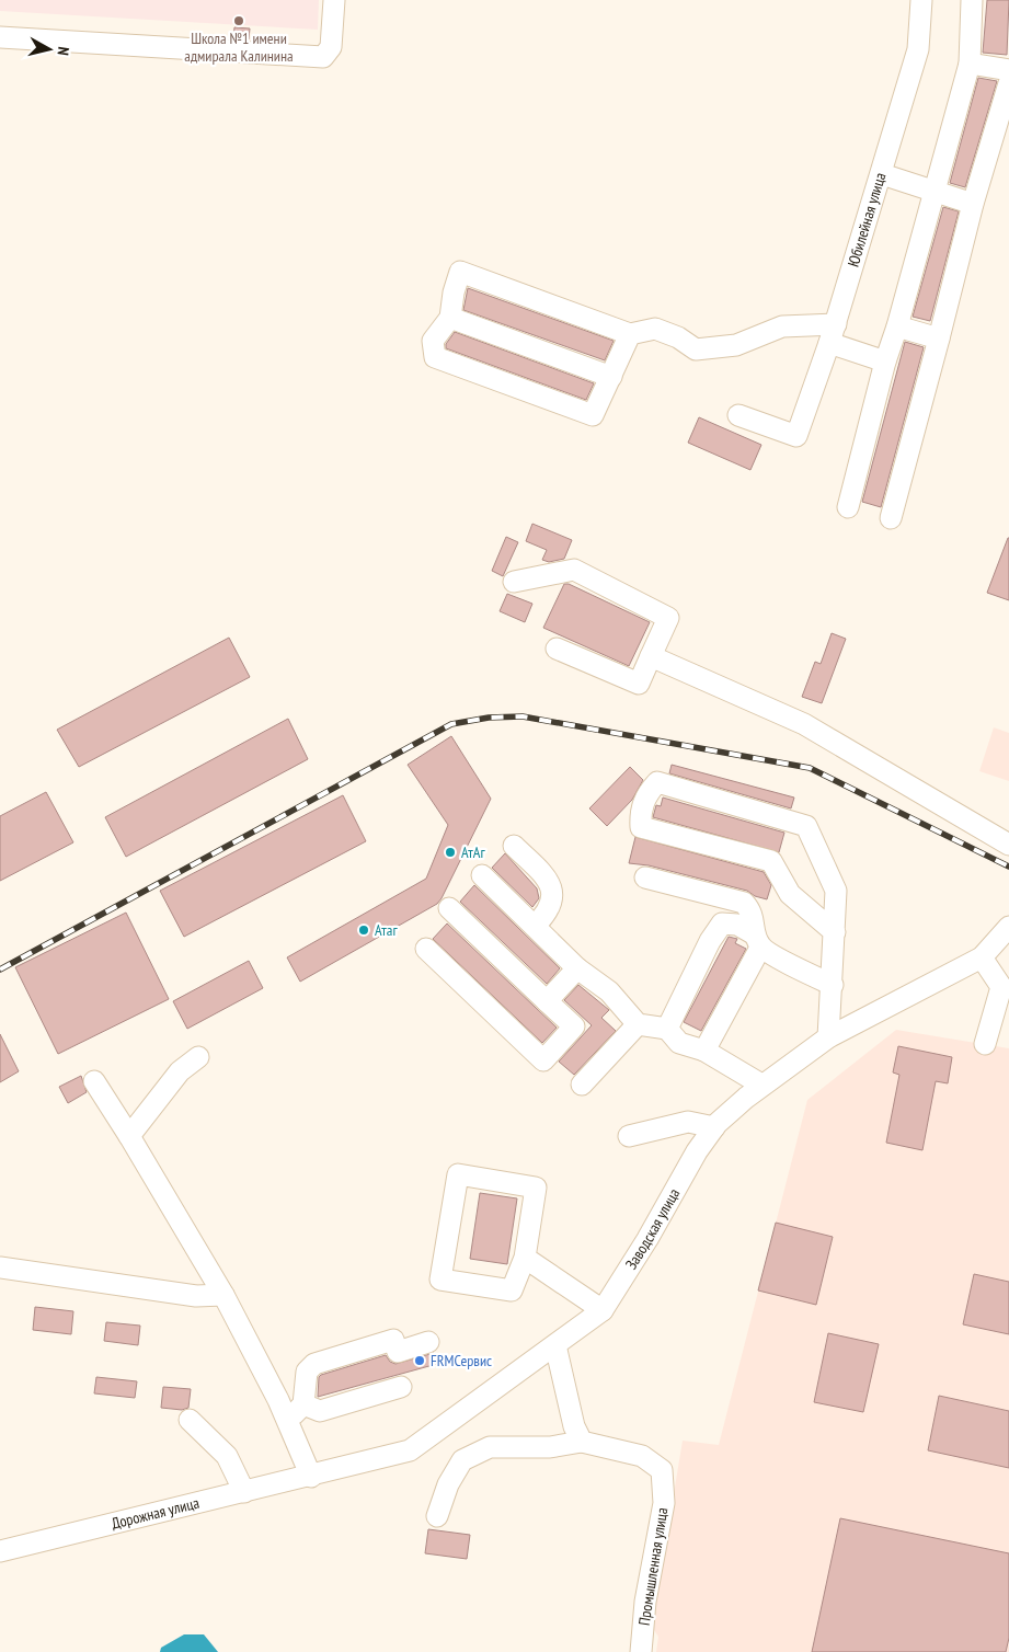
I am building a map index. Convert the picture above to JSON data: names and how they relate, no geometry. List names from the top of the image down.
{
  "streets": {
    "street": [
      "Юбилейная улица",
      "Заводская улица",
      "Дорожная улица",
      "Промышленная улица"
    ]
  },
  "crossings": [
    ["Заводская улица", "Дорожная улица"]
  ],
  "places": [
    "Школа №1 имени адмирала Калинина",
    "АтАг",
    "Атаг",
    "FRMСервис"
  ],
  "north": "right"
}
